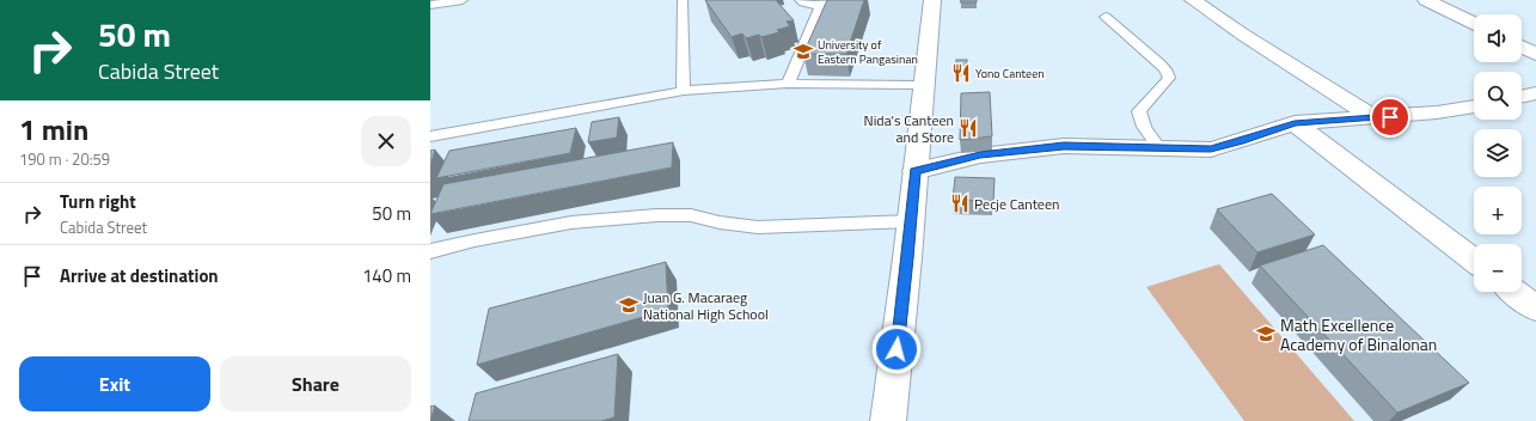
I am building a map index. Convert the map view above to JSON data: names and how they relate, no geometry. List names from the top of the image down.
{
  "places": {
    "school or university": ["University of Eastern Pangasinan", "Juan G. Macaraeg National High School", "Math Excellence Academy of Binalonan"],
    "restaurant": ["Yono Canteen", "Nida's Canteen and Store", "Pecje Canteen"]
  },
  "page": {
    "turn": ["50 m", "Cabida Street"],
    "map_buttons": ["+", "−"],
    "heading": ["1 min", "190 m · 20:59"],
    "list": [
      {
        "name": "Turn right",
        "note": "Cabida Street",
        "value": "50 m"
      },
      {
        "name": "Arrive at destination",
        "value": "140 m"
      }
    ],
    "buttons": ["Exit", "Share"]
  }
}
